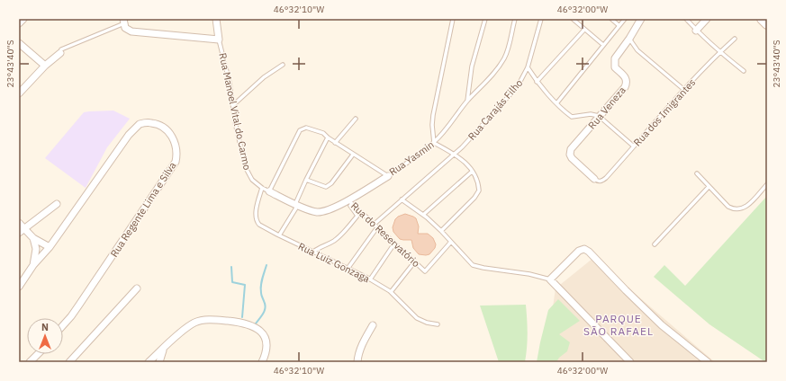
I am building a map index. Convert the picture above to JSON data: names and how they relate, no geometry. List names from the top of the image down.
{
  "streets": {
    "street": ["Rua Veneza", "Rua Manoel Vital do Carmo", "Rua Regente Lima e Silva"],
    "lane": [
      "Rua Carajás Filho",
      "Rua dos Imigrantes",
      "Rua Yasmin",
      "Rua do Reservatório",
      "Rua Luiz Gonzaga"
    ]
  },
  "crossings": [
    ["Rua Veneza", "Rua dos Imigrantes"],
    ["Rua Carajás Filho", "Rua do Reservatório"],
    ["Rua Manoel Vital do Carmo", "Rua Yasmin"],
    ["Rua Manoel Vital do Carmo", "Rua do Reservatório"],
    ["Rua Manoel Vital do Carmo", "Rua Luiz Gonzaga"]
  ],
  "districts": ["PARQUE SÃO RAFAEL"],
  "north": "top",
  "coordinates": ["46°32'10\"W", "46°32'00\"W", "23°43'40\"S"]
}
